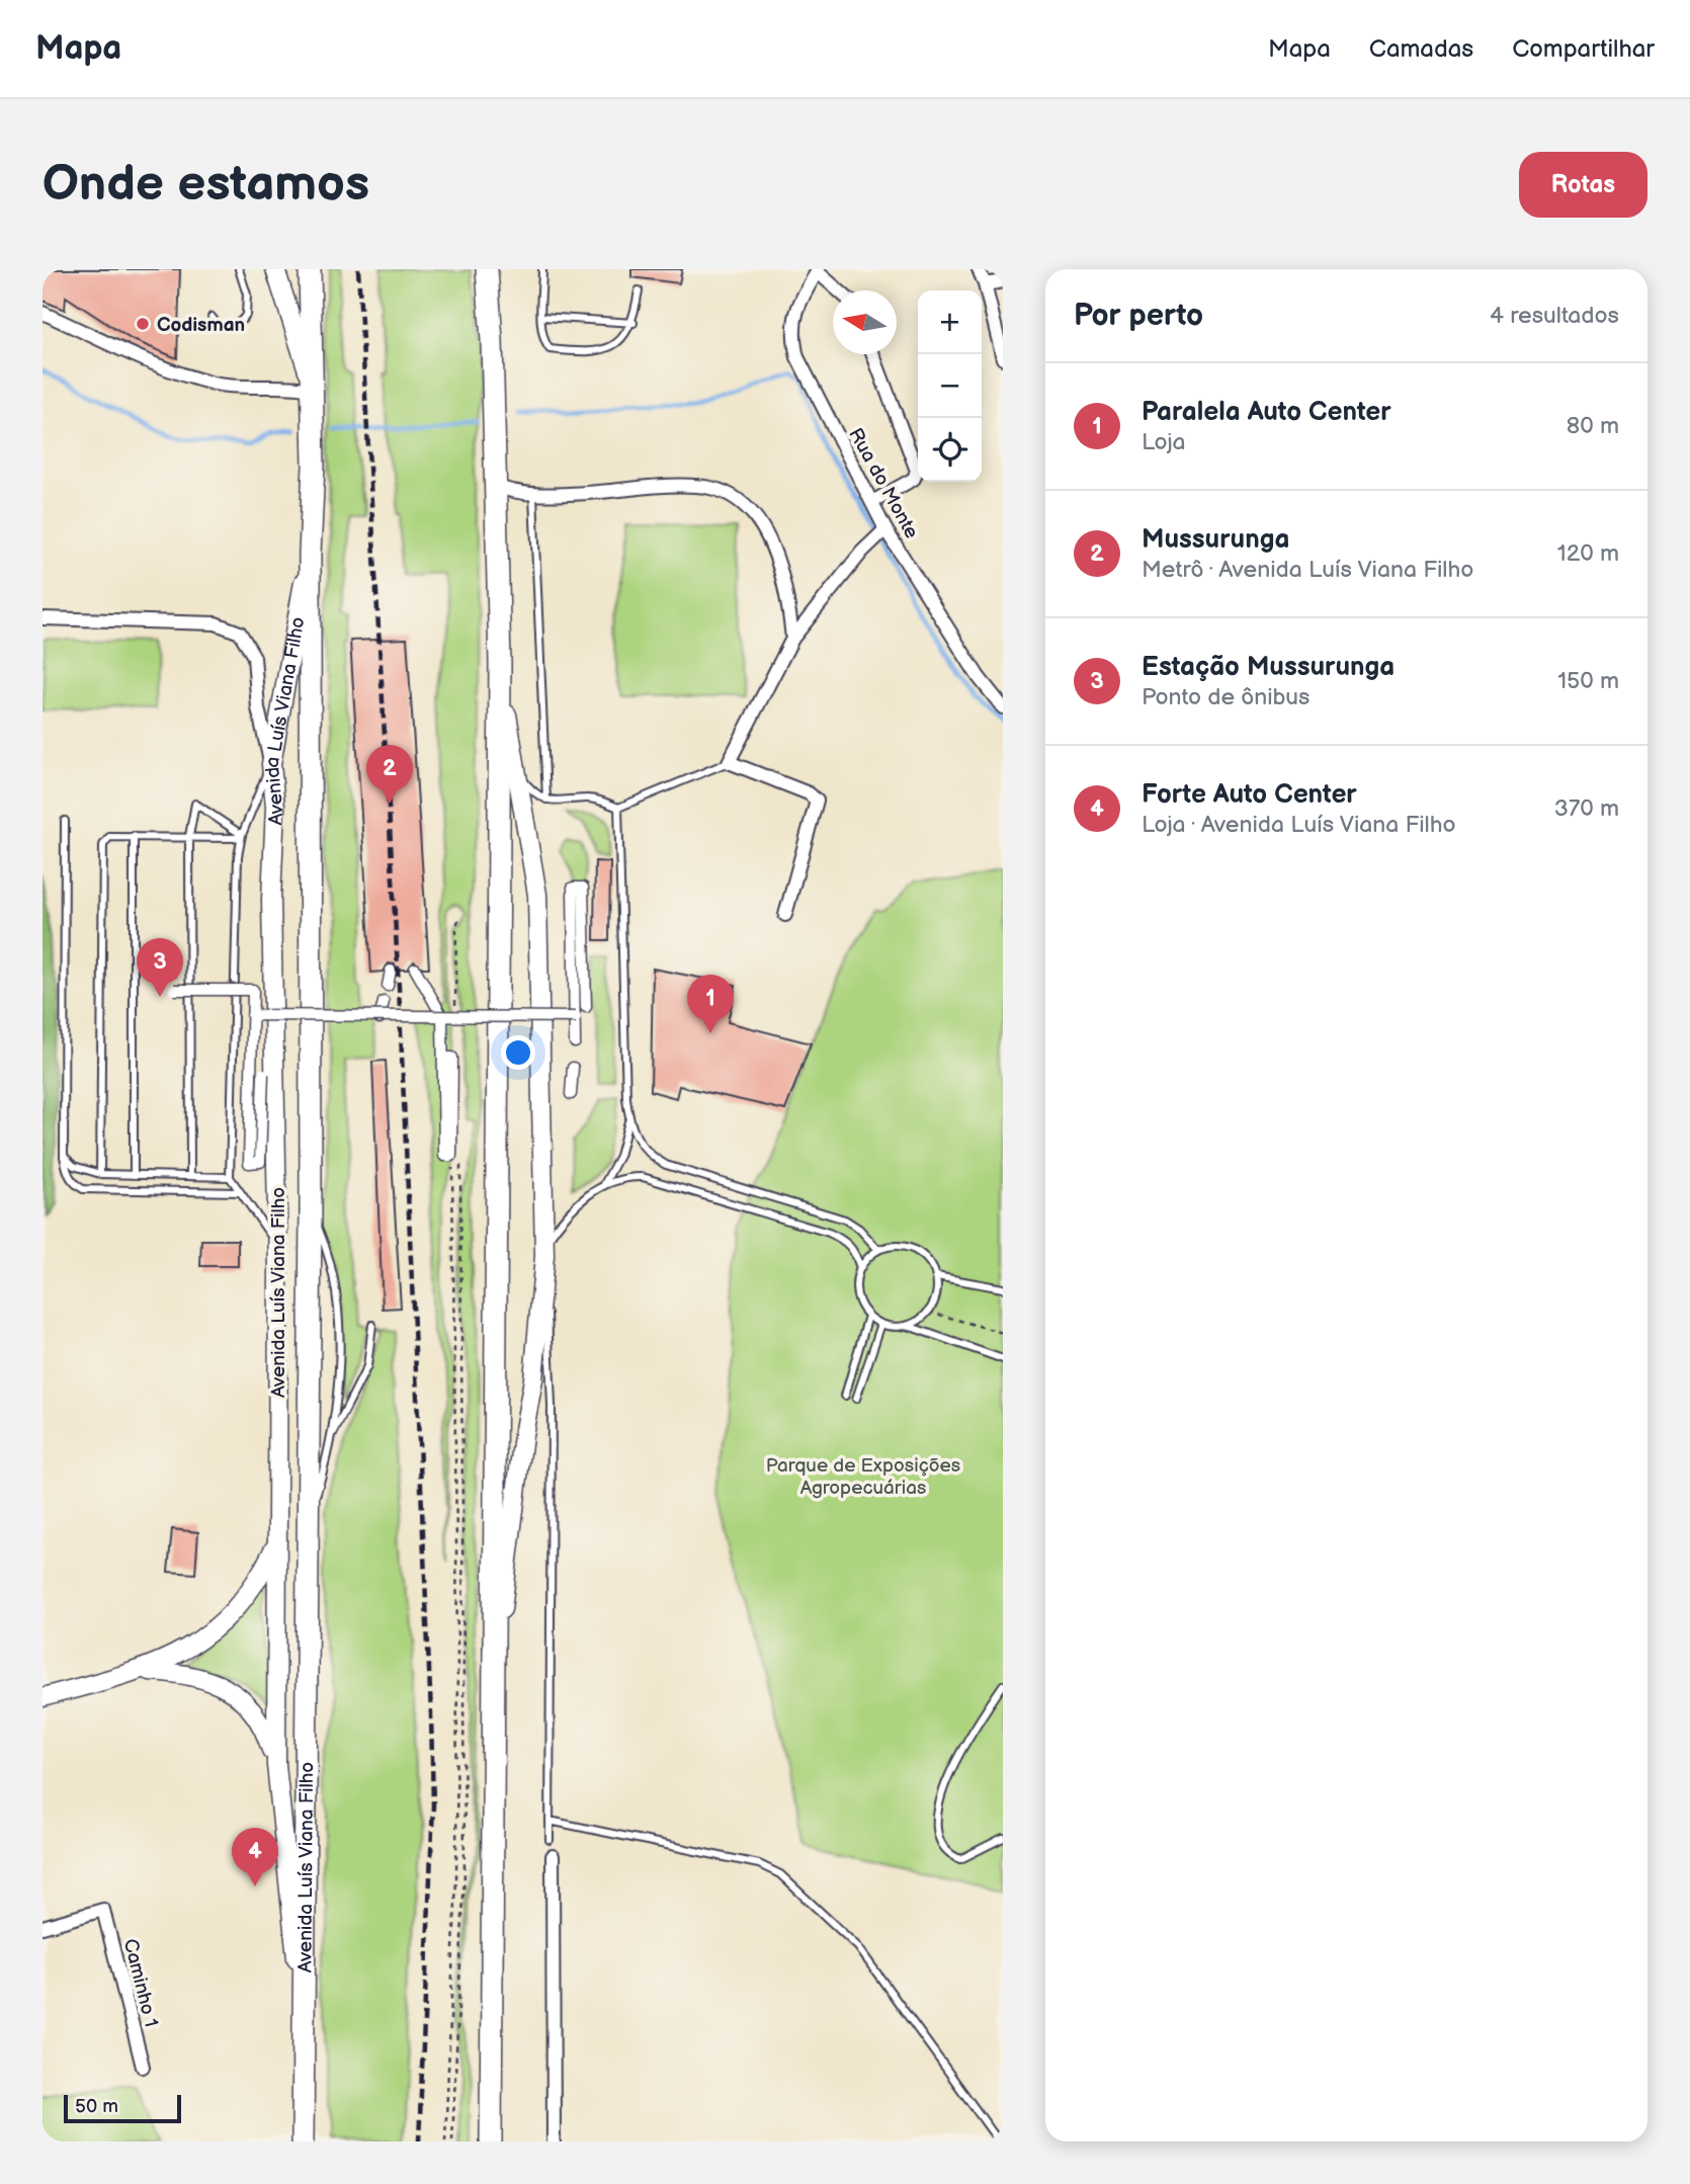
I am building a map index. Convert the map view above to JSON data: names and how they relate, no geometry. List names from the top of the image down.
{
  "streets": {
    "highway": ["Avenida Luís Viana Filho"],
    "street": ["Rua do Monte", "Caminho 1"]
  },
  "parks": ["Parque de Exposições Agropecuárias"],
  "places": ["Codisman"],
  "scale_bar": "50 m",
  "north": "left",
  "page": {
    "header": "Mapa",
    "nav": ["Mapa", "Camadas", "Compartilhar"],
    "buttons": "Rotas",
    "title": "Onde estamos",
    "heading": ["Por perto", "4 resultados"],
    "map_buttons": ["+", "−"],
    "list": [
      {
        "mark": "1",
        "name": "Paralela Auto Center",
        "note": "Loja",
        "value": "80 m"
      },
      {
        "mark": "2",
        "name": "Mussurunga",
        "note": "Metrô · Avenida Luís Viana Filho",
        "value": "120 m"
      },
      {
        "mark": "3",
        "name": "Estação Mussurunga",
        "note": "Ponto de ônibus",
        "value": "150 m"
      },
      {
        "mark": "4",
        "name": "Forte Auto Center",
        "note": "Loja · Avenida Luís Viana Filho",
        "value": "370 m"
      }
    ],
    "pins": [
      "2",
      "3",
      "1",
      "4"
    ],
    "scale": "50 m"
  }
}
